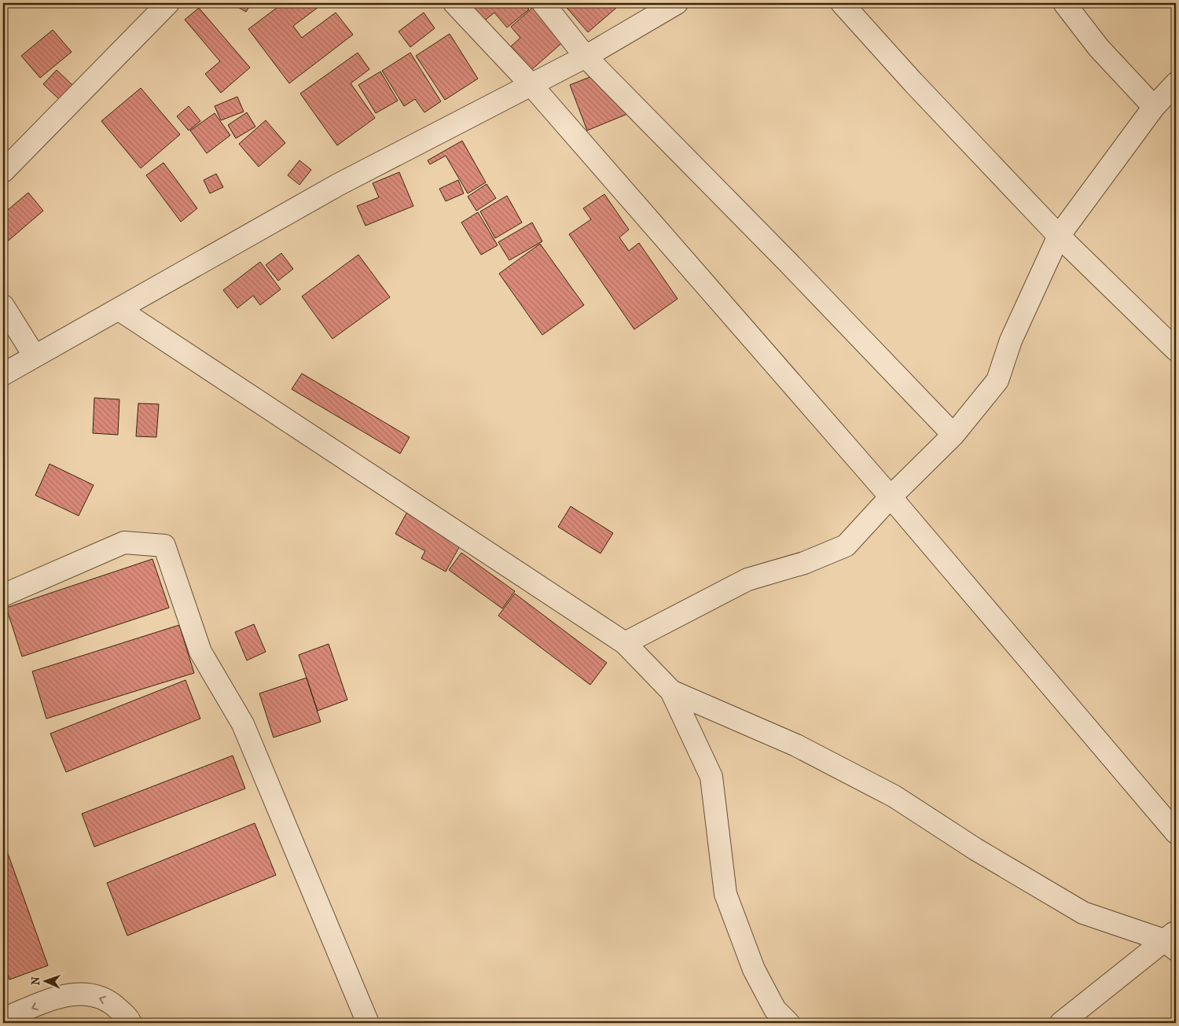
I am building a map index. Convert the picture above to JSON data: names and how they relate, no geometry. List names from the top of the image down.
{
  "north": "left"
}
